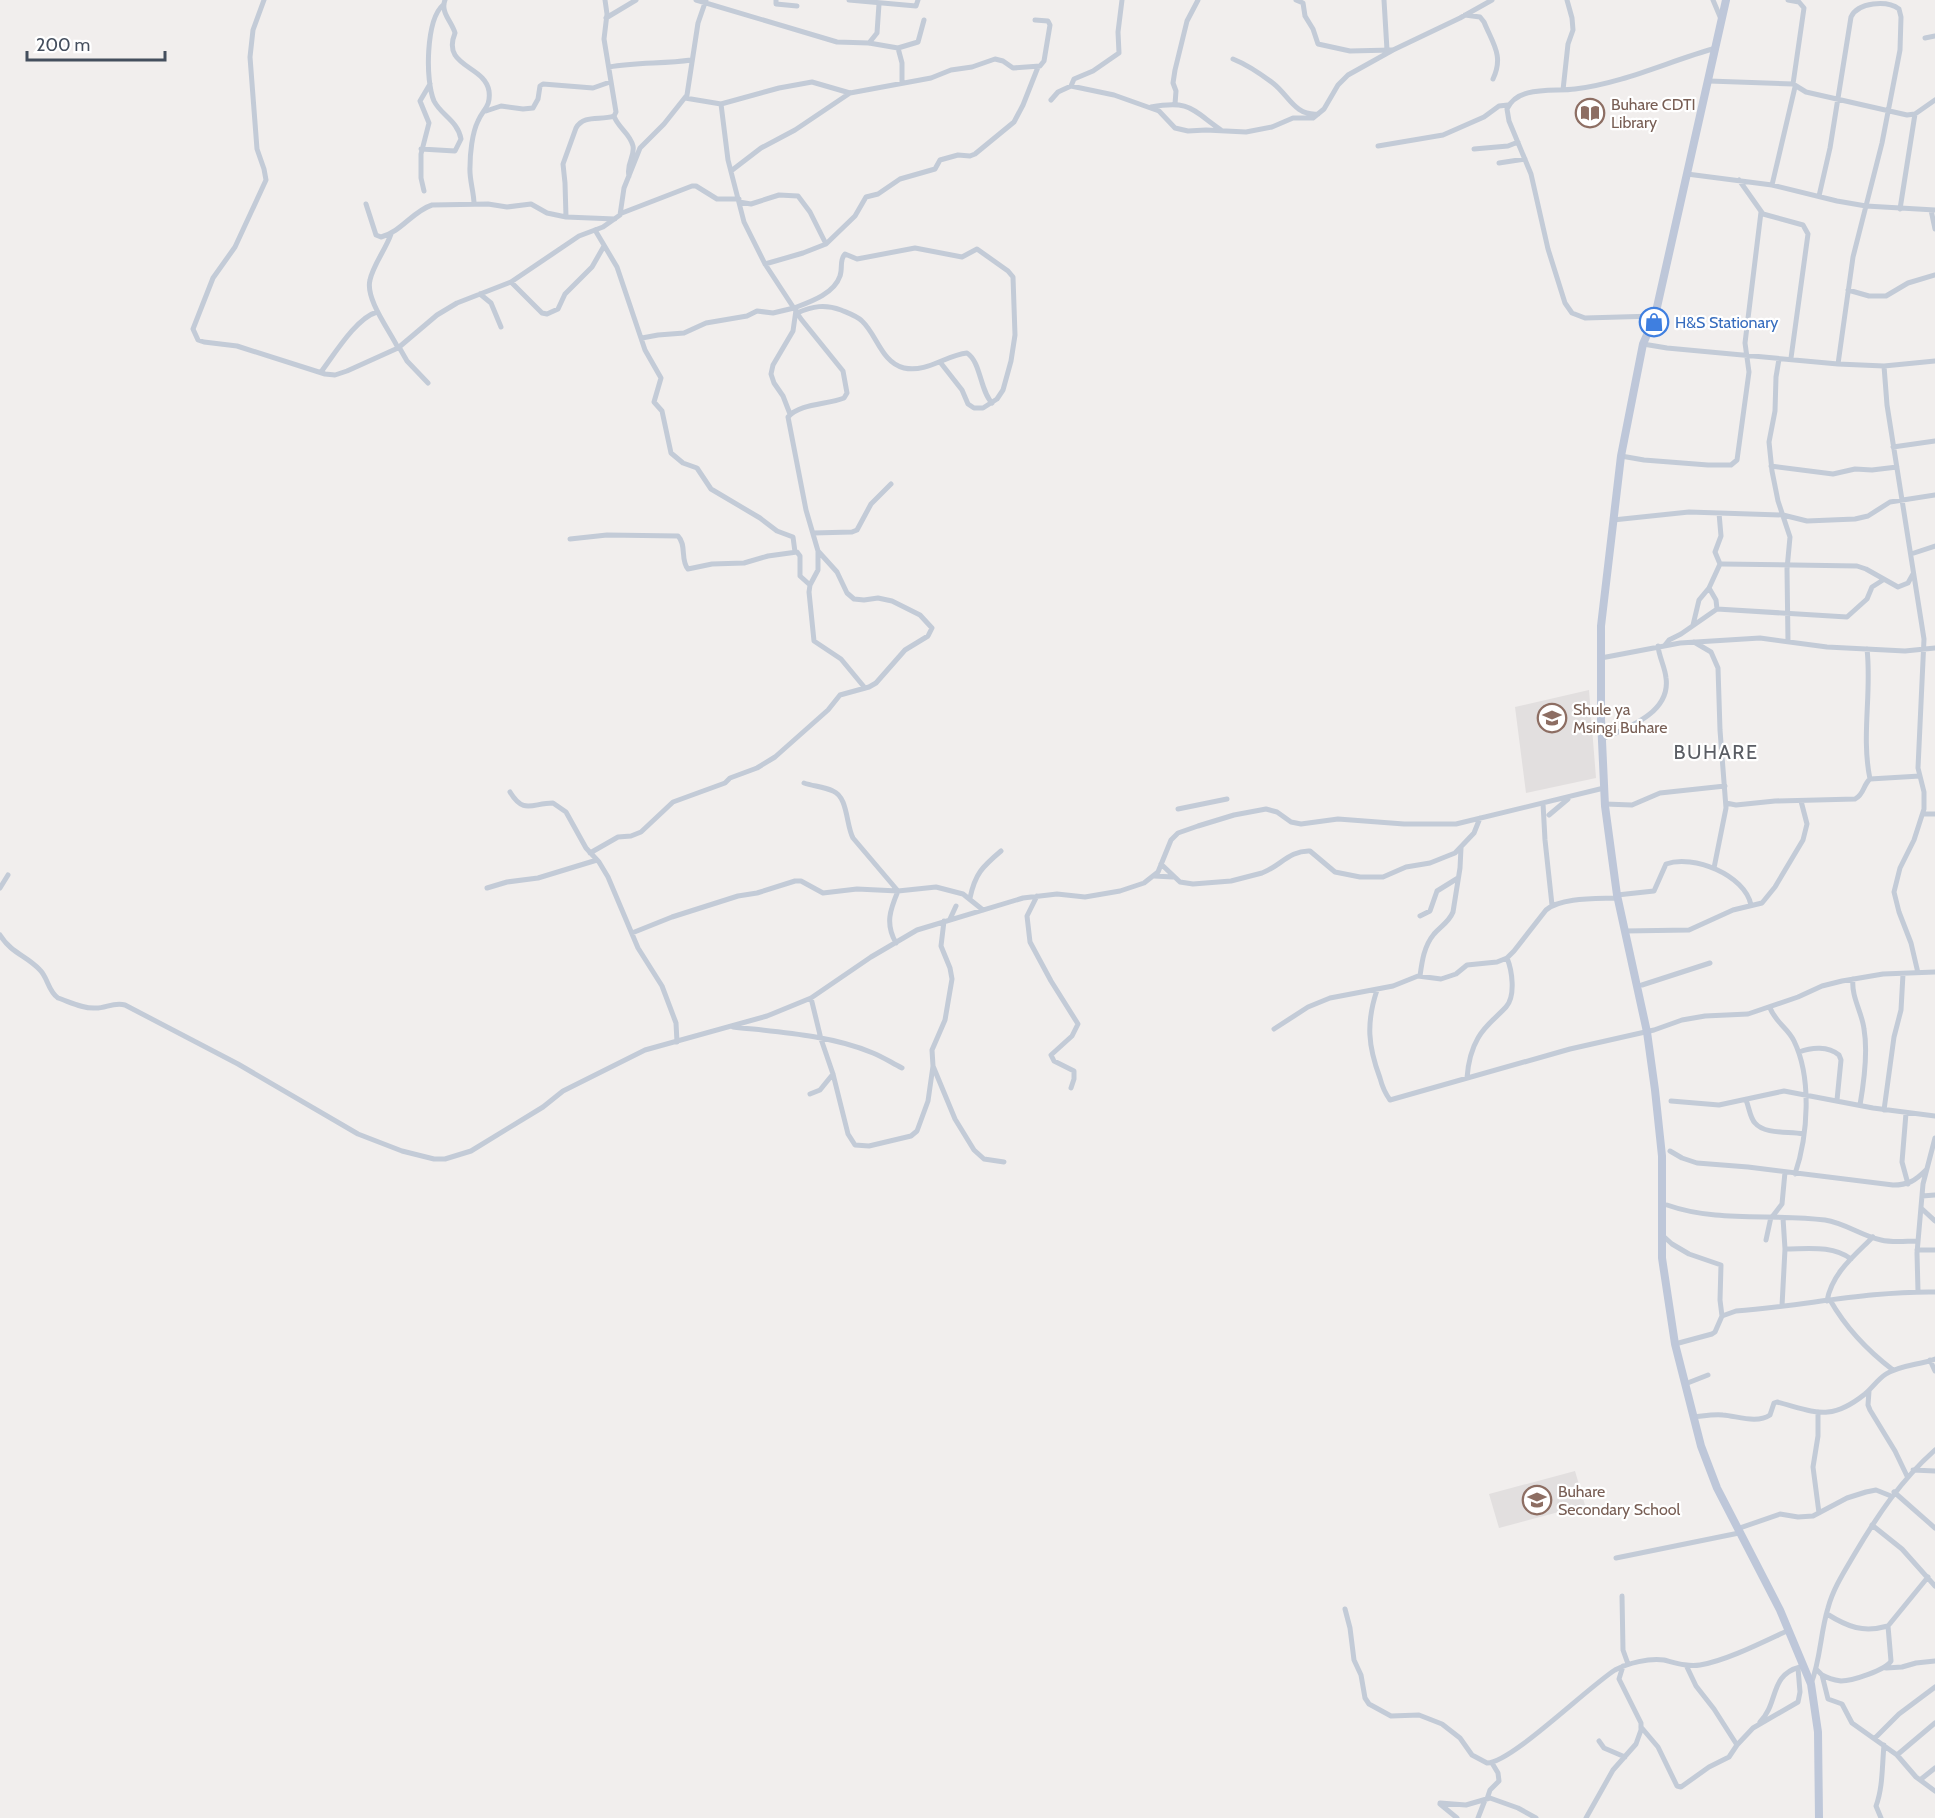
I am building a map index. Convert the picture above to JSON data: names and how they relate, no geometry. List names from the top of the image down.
{
  "districts": ["BUHARE"],
  "places": {
    "library": ["Buhare CDTI Library"],
    "shop": ["H&S Stationary"],
    "school or university": ["Shule ya Msingi Buhare", "Buhare Secondary School"]
  },
  "scale_bar": "200 m"
}
